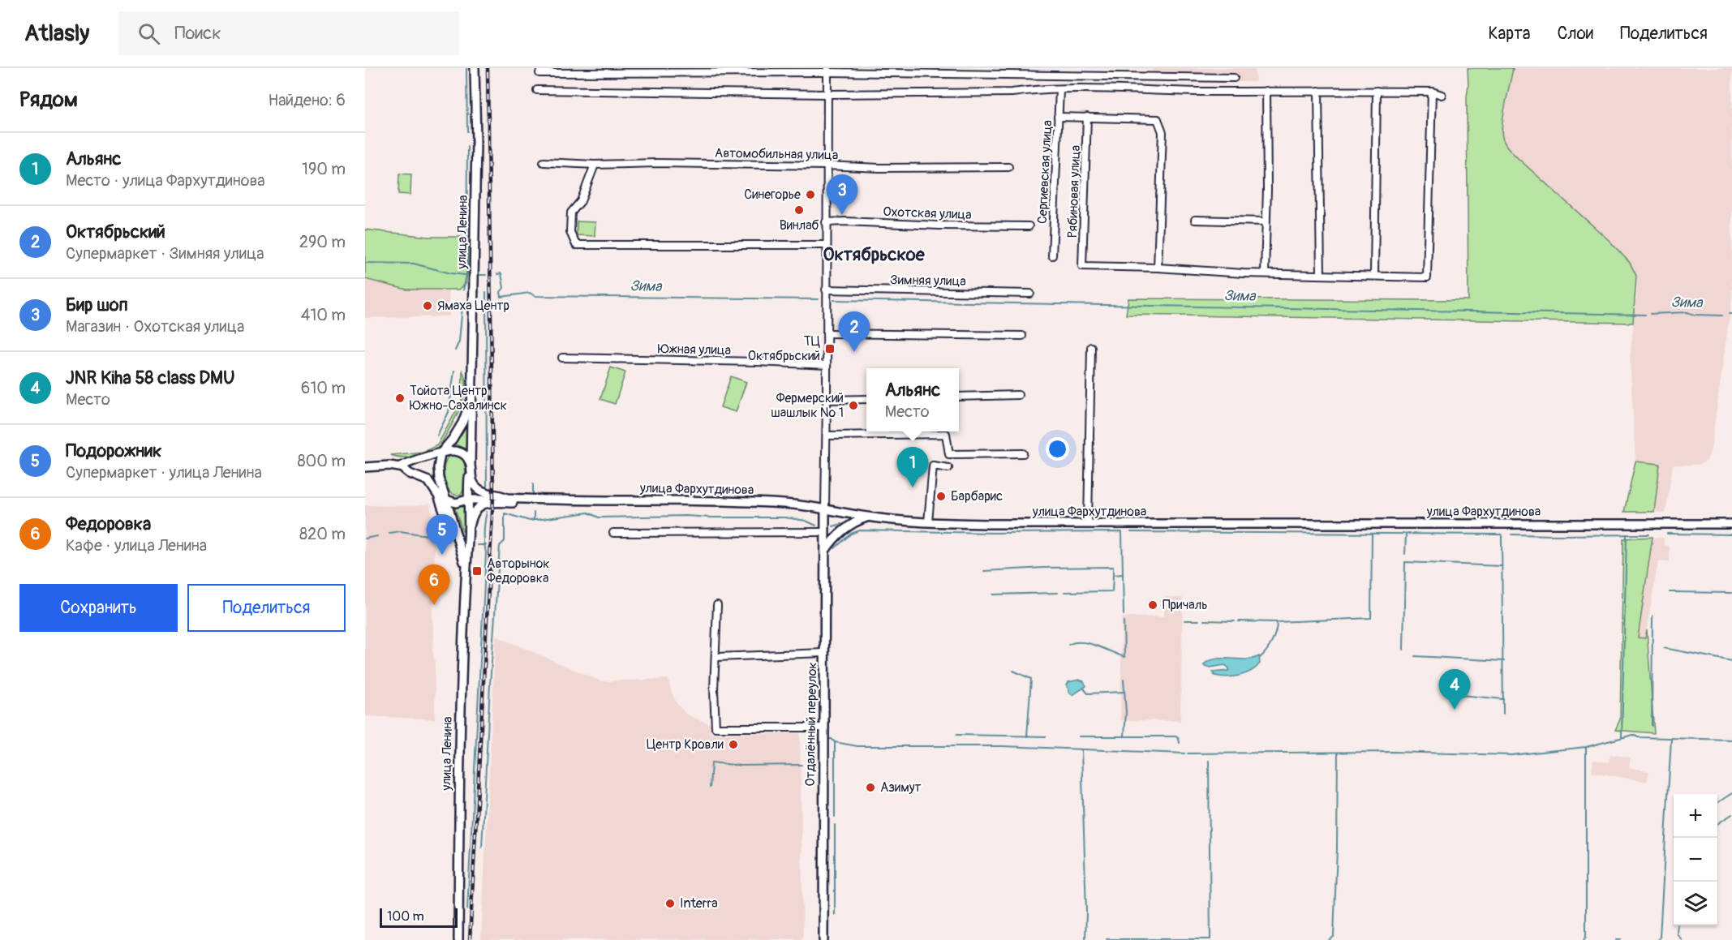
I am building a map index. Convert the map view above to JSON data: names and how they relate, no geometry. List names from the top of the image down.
{
  "streets": {
    "main road": ["улица Ленина", "улица Фархутдинова", "Отдалённый переулок"],
    "street": [
      "Автомобильная улица",
      "Сергиевская улица",
      "Рябиновая улица",
      "Охотская улица",
      "Зимняя улица",
      "Южная улица"
    ]
  },
  "crossings": [
    ["улица Ленина", "улица Фархутдинова"],
    ["улица Фархутдинова", "Отдалённый переулок"]
  ],
  "districts": ["Октябрьское"],
  "water": ["Зима"],
  "places": {
    "other": [
      "Синегорье",
      "Винлаб",
      "Ямаха Центр",
      "Тойота Центр Южно-Сахалинск",
      "Фермерский шашлык № 1",
      "Барбарис",
      "Причаль",
      "Центр Кровли",
      "Азимут",
      "Interra"
    ],
    "transit": ["ТЦ Октябрьский", "Авторынок Федоровка"]
  },
  "scale_bar": "100 m",
  "page": {
    "header": "Atlasly",
    "search": "Поиск",
    "nav": ["Карта", "Слои", "Поделиться"],
    "heading": ["Рядом", "Найдено: 6"],
    "list": [
      {
        "mark": "1",
        "name": "Альянс",
        "note": "Место · улица Фархутдинова",
        "value": "190 m"
      },
      {
        "mark": "2",
        "name": "Октябрьский",
        "note": "Супермаркет · Зимняя улица",
        "value": "290 m"
      },
      {
        "mark": "3",
        "name": "Бир шоп",
        "note": "Магазин · Охотская улица",
        "value": "410 m"
      },
      {
        "mark": "4",
        "name": "JNR Kiha 58 class DMU",
        "note": "Место",
        "value": "610 m"
      },
      {
        "mark": "5",
        "name": "Подорожник",
        "note": "Супермаркет · улица Ленина",
        "value": "800 m"
      },
      {
        "mark": "6",
        "name": "Федоровка",
        "note": "Кафе · улица Ленина",
        "value": "820 m"
      }
    ],
    "pins": [
      "3",
      "2",
      "1",
      "5",
      "6",
      "4"
    ],
    "popup": ["Альянс", "Место"],
    "buttons": ["Сохранить", "Поделиться"],
    "map_buttons": ["+", "−"],
    "scale": "100 m"
  }
}
